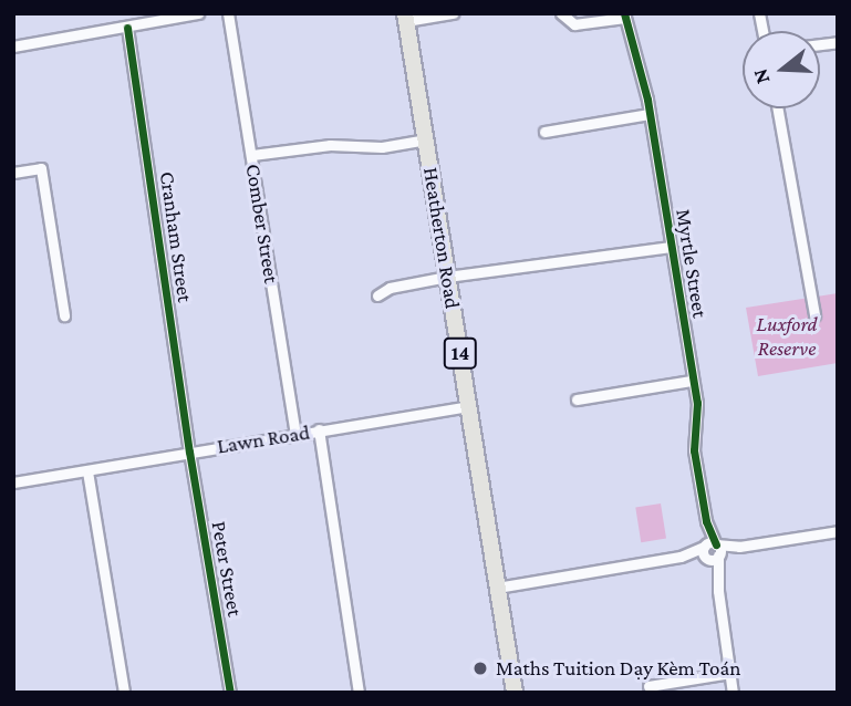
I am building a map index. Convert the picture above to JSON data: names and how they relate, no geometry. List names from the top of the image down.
{
  "streets": {
    "main road": ["Heatherton Road", "14"],
    "street": [
      "Comber Street",
      "Cranham Street",
      "Myrtle Street",
      "Lawn Road",
      "Peter Street"
    ]
  },
  "crossings": [
    ["Comber Street", "Lawn Road"],
    ["Cranham Street", "Lawn Road"],
    ["Cranham Street", "Peter Street"],
    ["Heatherton Road", "Lawn Road"],
    ["Lawn Road", "Peter Street"]
  ],
  "parks": ["Luxford Reserve"],
  "places": ["Maths Tuition Dạy Kèm Toán"],
  "north": "left"
}
